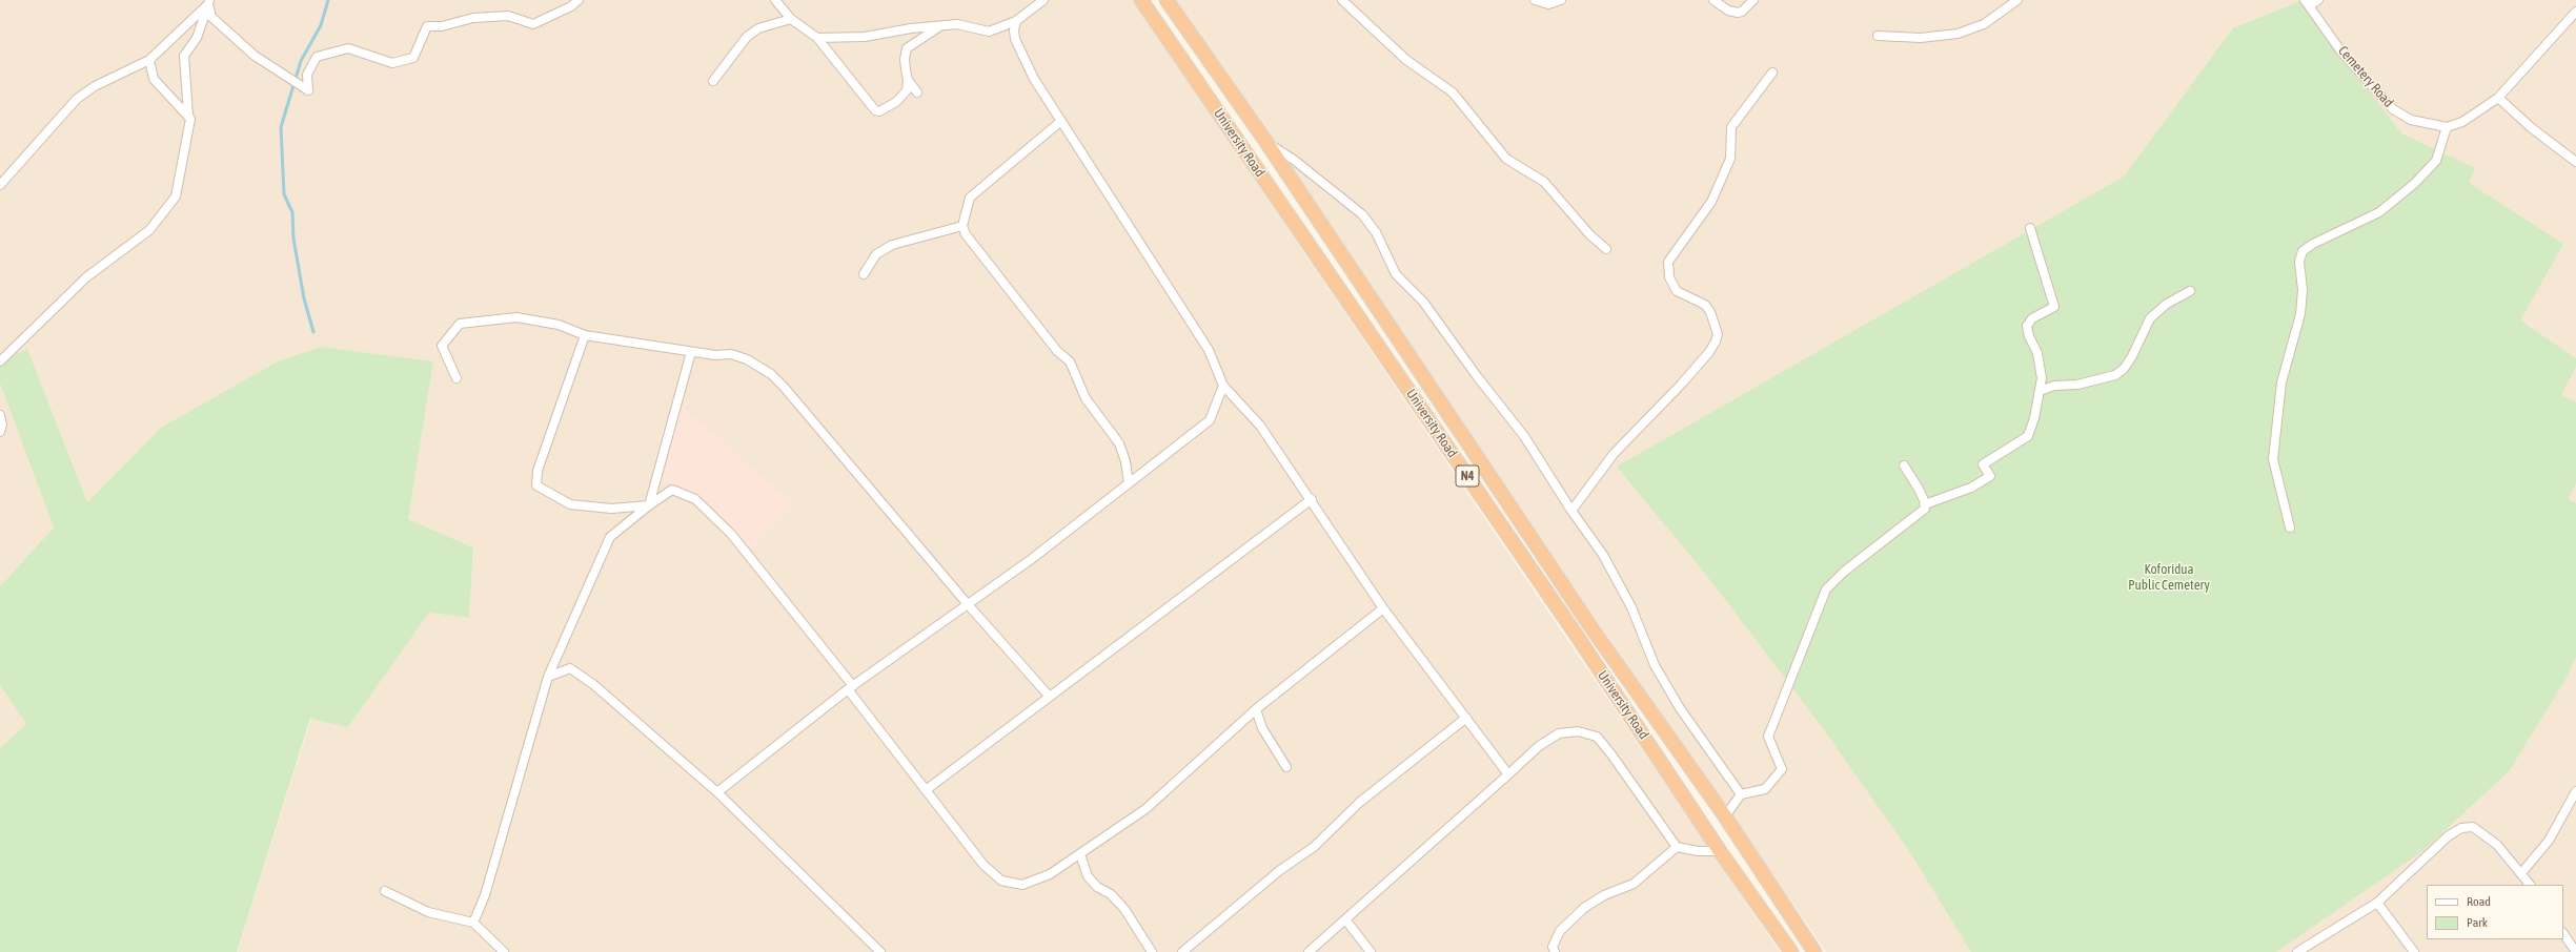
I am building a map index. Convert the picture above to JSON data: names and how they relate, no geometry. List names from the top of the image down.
{
  "streets": {
    "highway": ["University Road", "N4"],
    "street": ["Cemetery Road"]
  },
  "parks": ["Koforidua Public Cemetery"],
  "legend": ["Road", "Park"]
}
